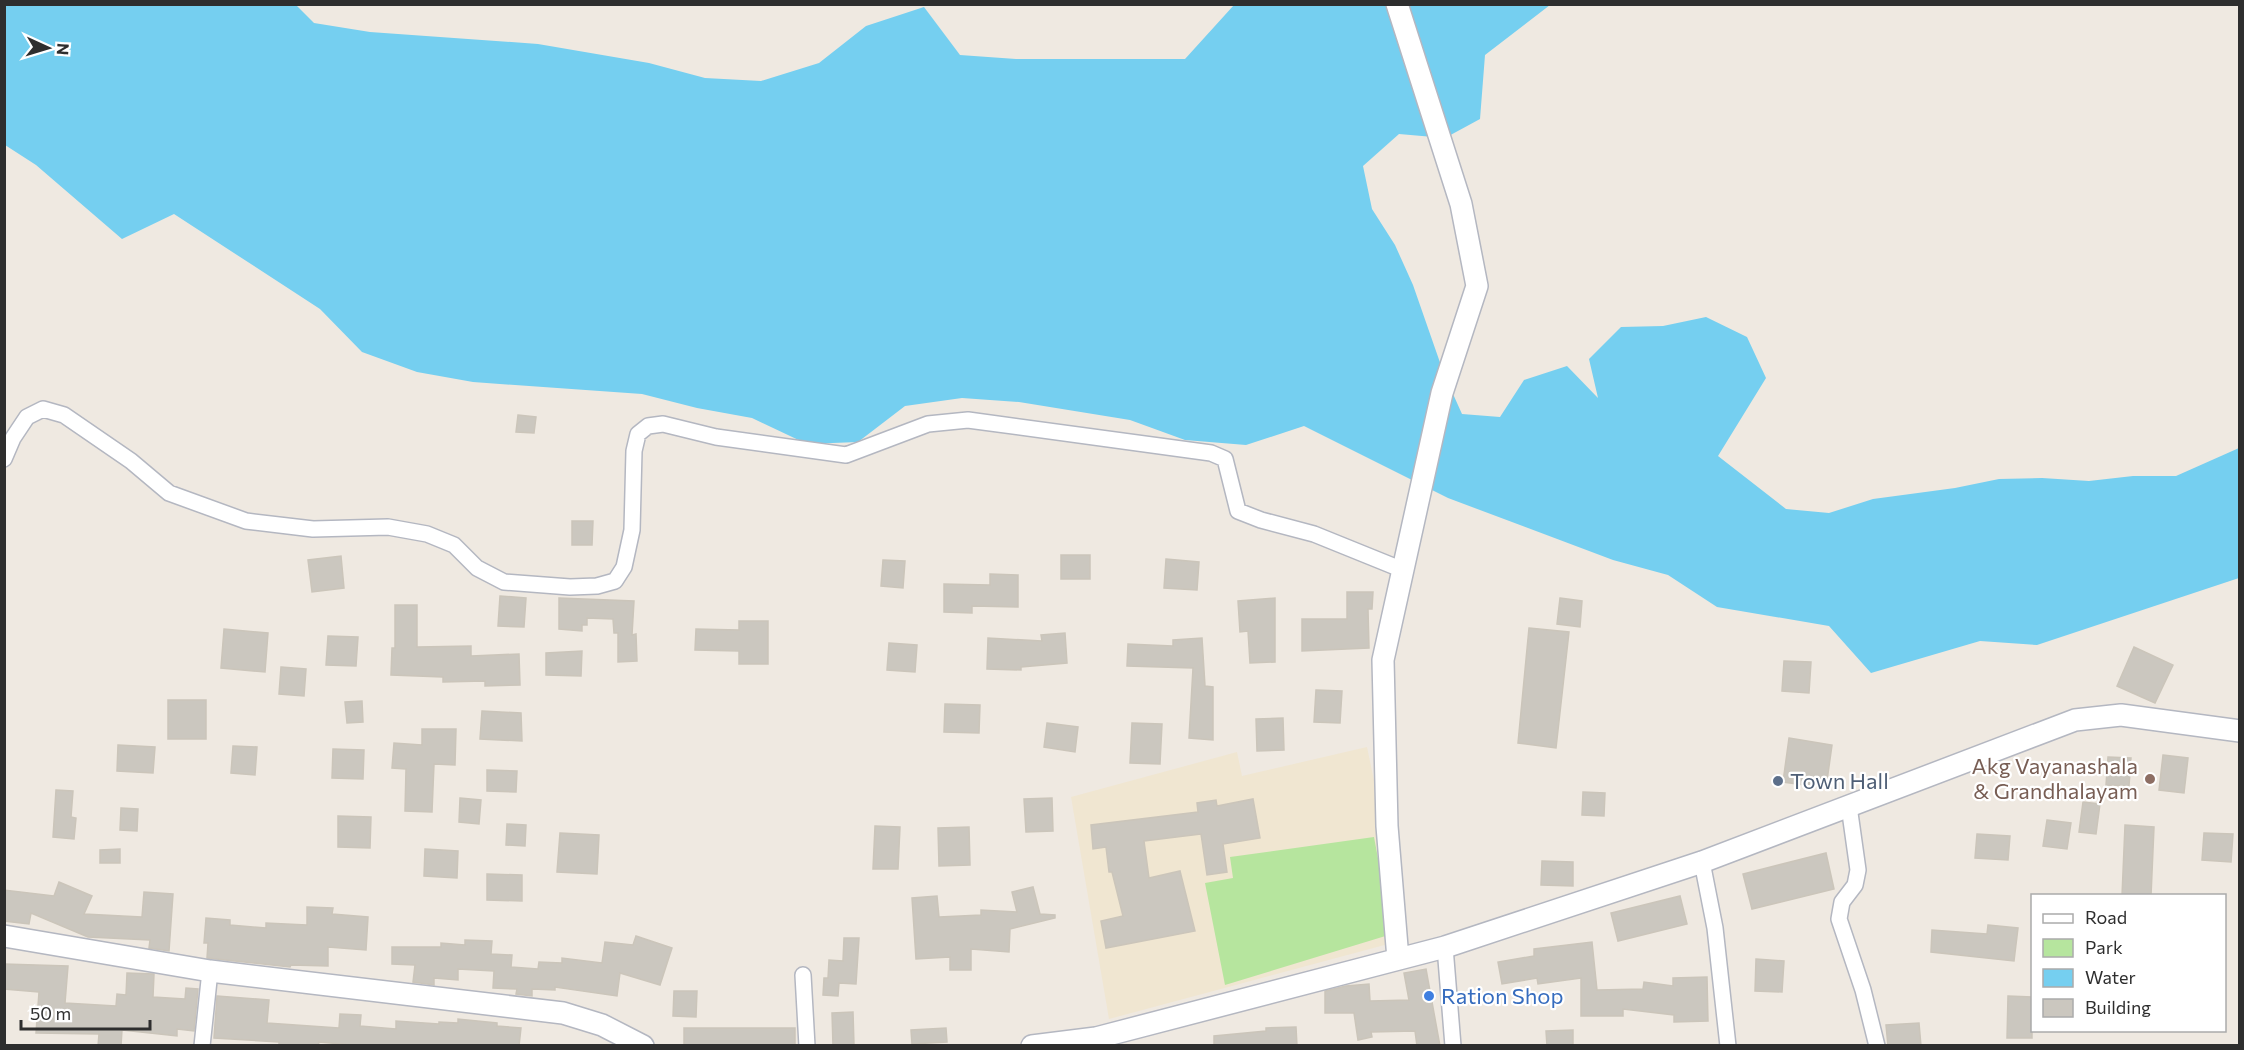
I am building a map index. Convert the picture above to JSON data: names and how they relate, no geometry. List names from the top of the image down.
{
  "places": ["Akg Vayanashala & Grandhalayam", "Town Hall", "Ration Shop"],
  "legend": [
    "Road",
    "Park",
    "Water",
    "Building"
  ],
  "scale_bar": "50 m",
  "north": "right"
}
